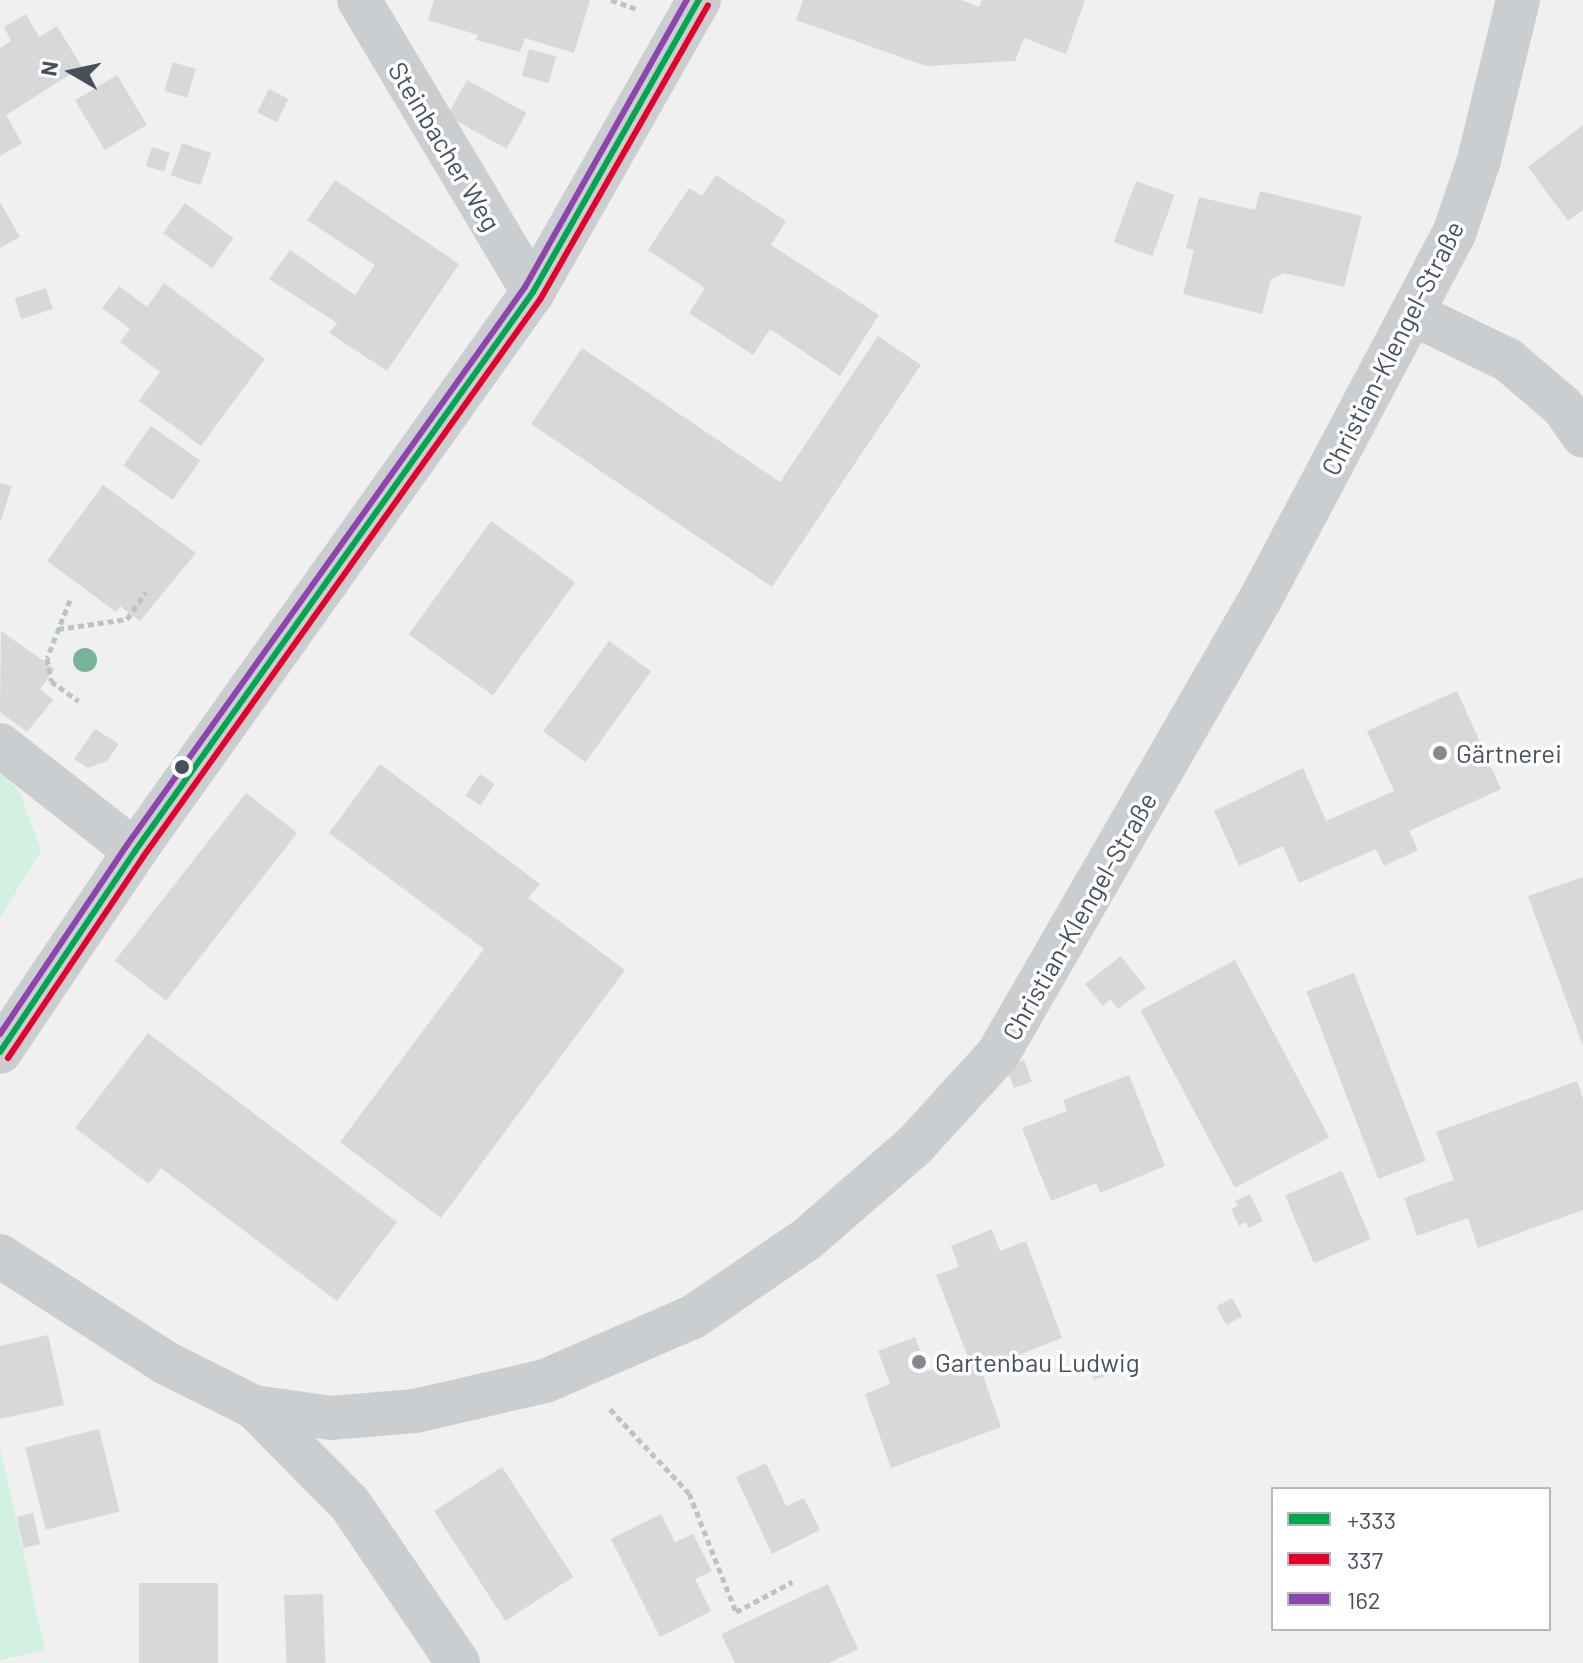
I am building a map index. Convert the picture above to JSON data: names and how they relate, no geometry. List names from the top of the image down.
{
  "streets": {
    "street": ["Steinbacher Weg", "Christian-Klengel-Straße"]
  },
  "places": ["Gärtnerei", "Gartenbau Ludwig"],
  "lines": ["transit line +333", "transit line 162", "transit line 337"],
  "legend": ["+333", "337", "162"],
  "north": "left"
}
